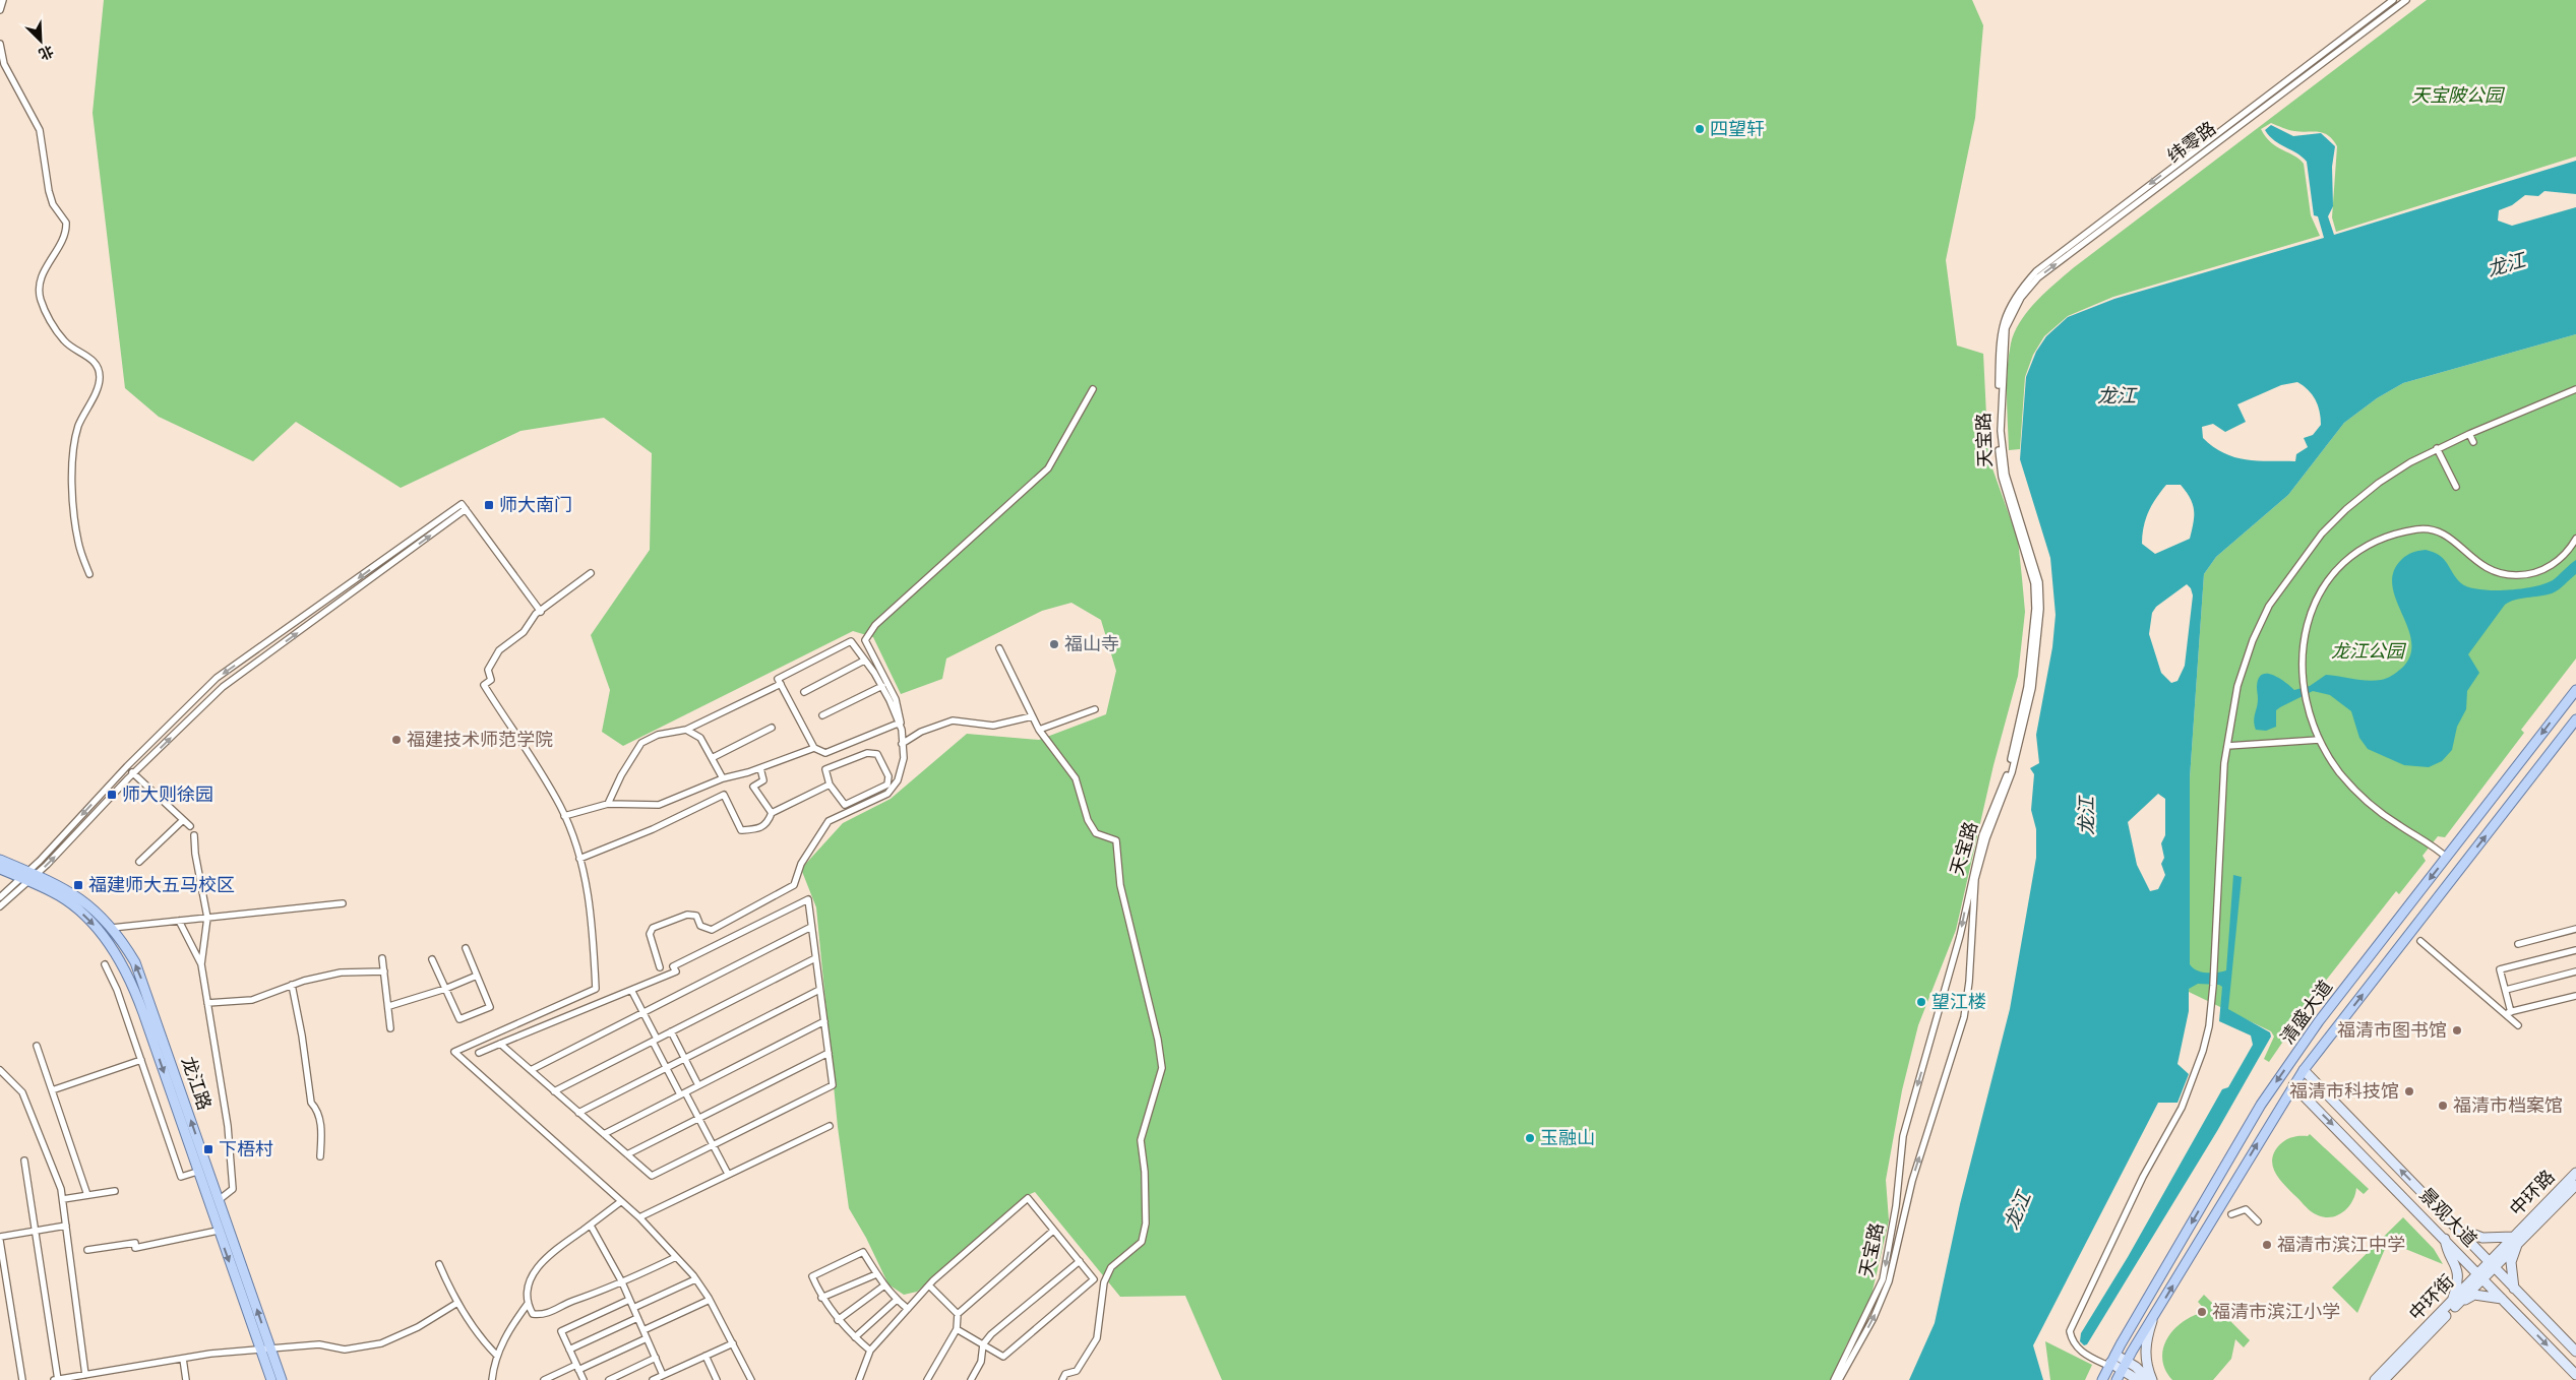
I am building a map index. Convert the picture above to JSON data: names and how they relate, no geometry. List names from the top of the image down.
{
  "streets": {
    "main road": ["清盛大道", "龙江路"],
    "street": [
      "纬零路",
      "天宝路",
      "中环路",
      "景观大道",
      "中环街"
    ]
  },
  "crossings": [
    ["纬零路", "天宝路"],
    ["清盛大道", "景观大道"],
    ["中环路", "中环街"],
    ["景观大道", "中环街"]
  ],
  "water": ["龙江"],
  "parks": ["天宝陂公园", "龙江公园"],
  "places": {
    "other": [
      "四望轩",
      "福山寺",
      "福建技术师范学院",
      "望江楼",
      "福清市图书馆",
      "福清市科技馆",
      "福清市档案馆",
      "玉融山",
      "福清市滨江中学",
      "福清市滨江小学"
    ],
    "transit": [
      "师大南门",
      "师大则徐园",
      "福建师大五马校区",
      "下梧村"
    ]
  },
  "north": "bottom right"
}
